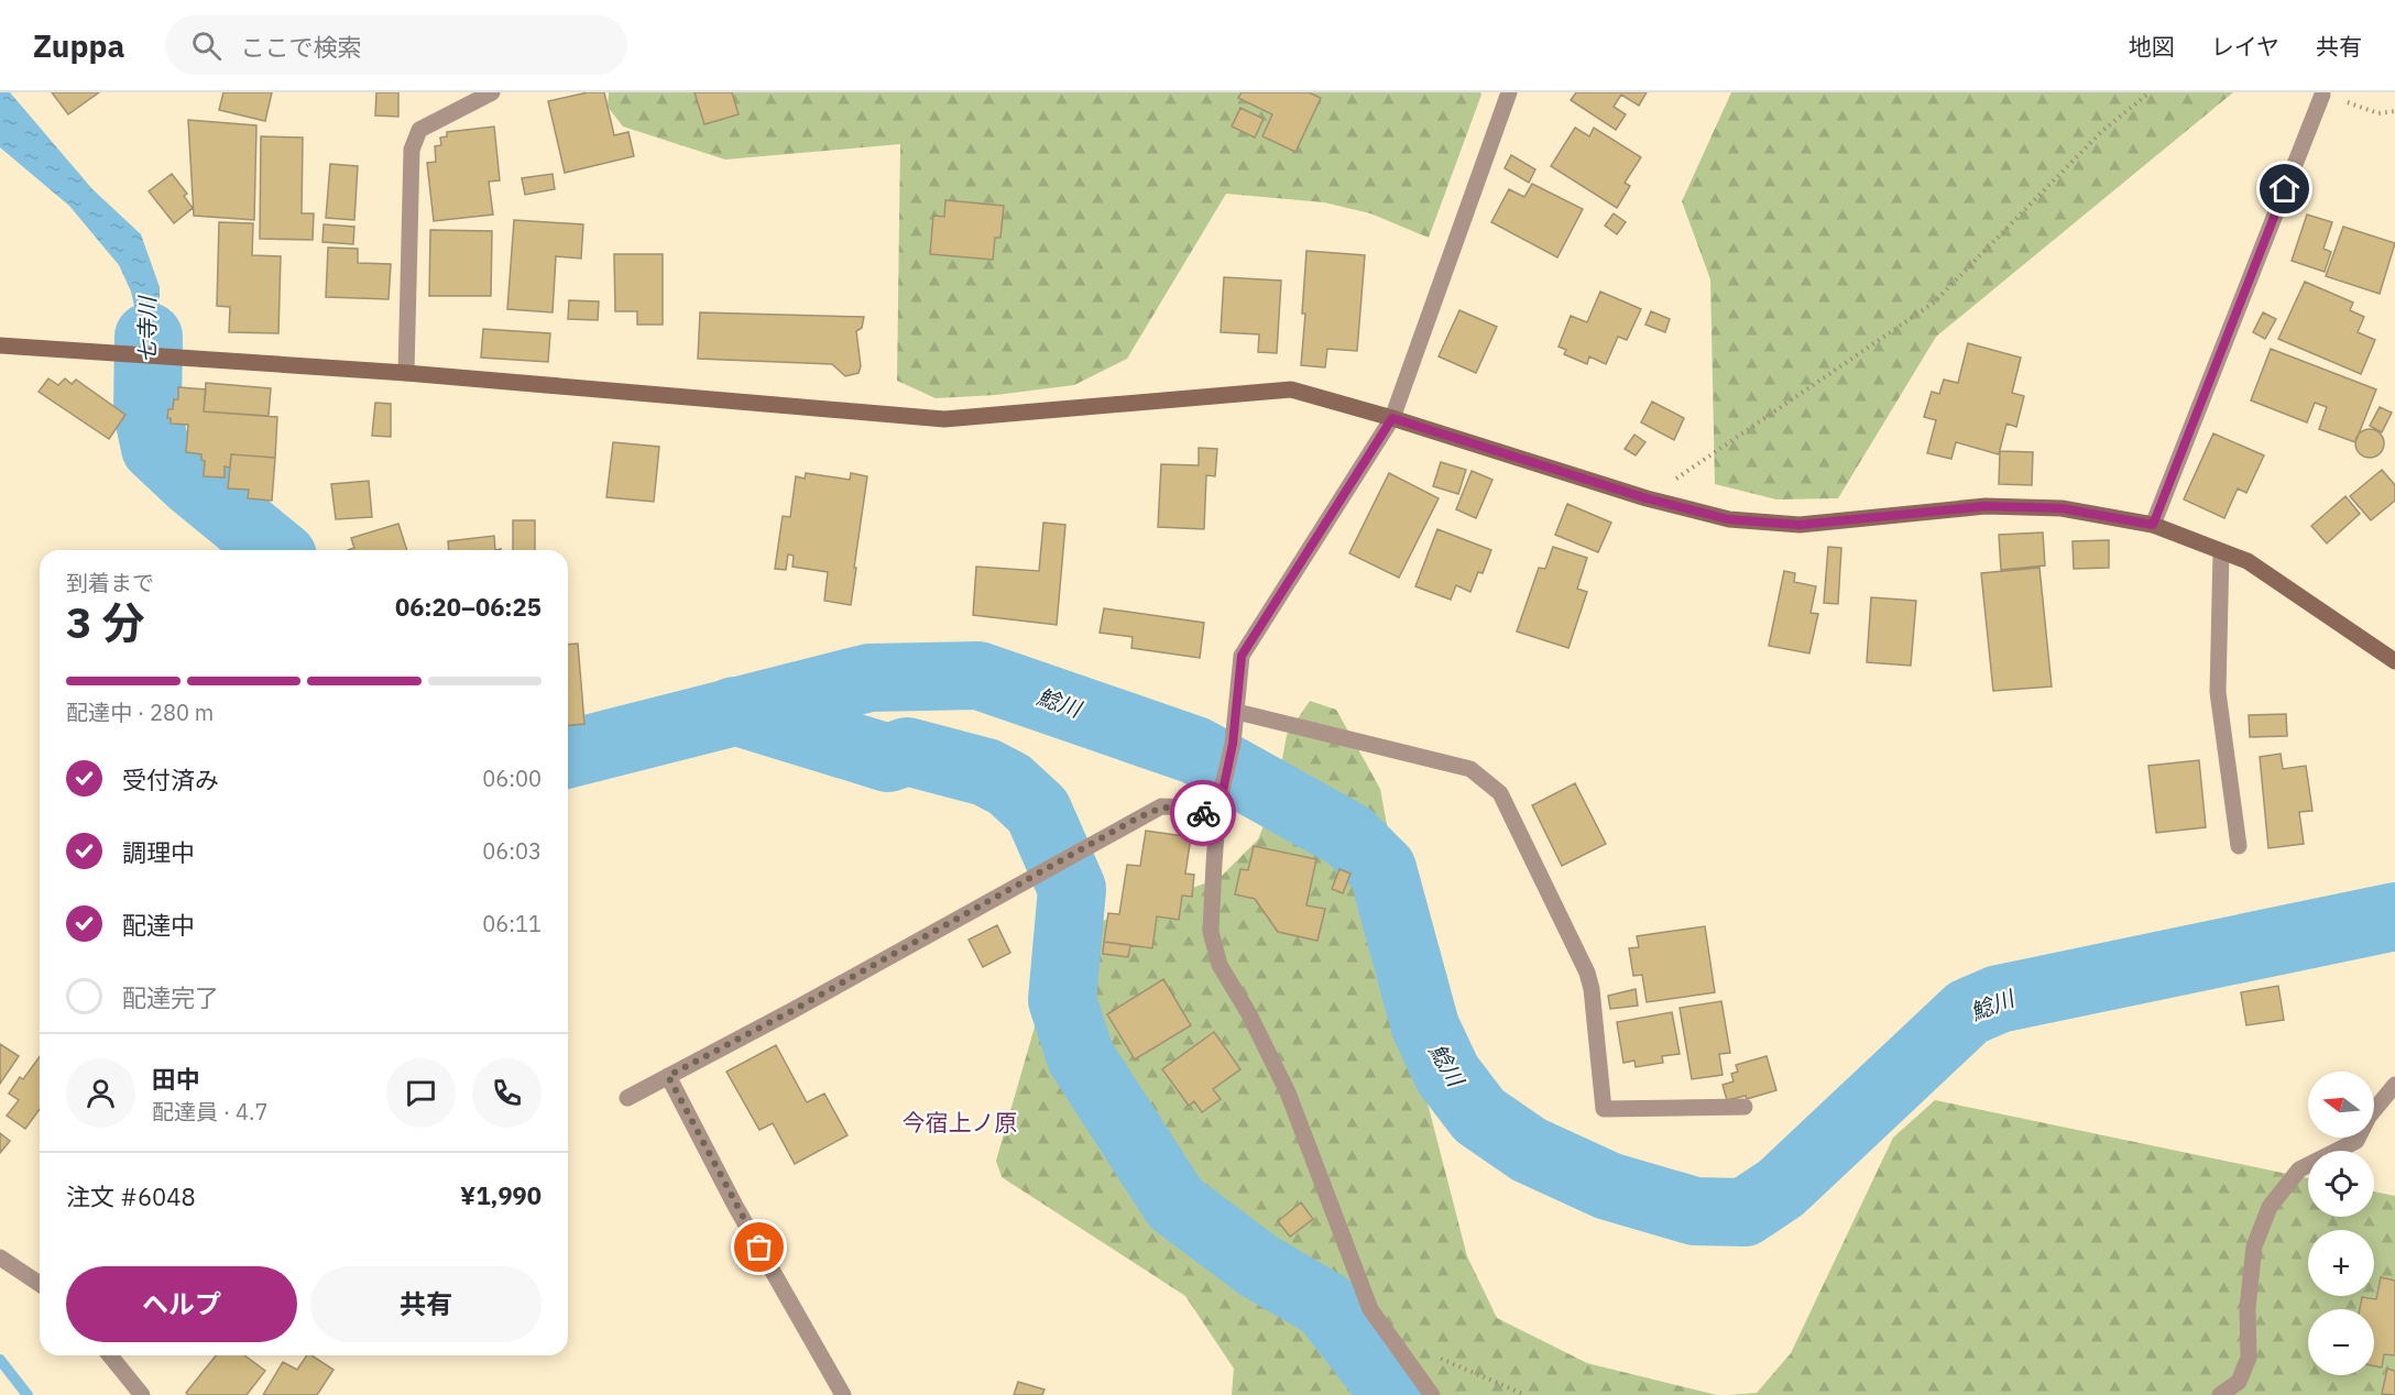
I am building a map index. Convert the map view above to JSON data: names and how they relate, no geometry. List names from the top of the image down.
{
  "districts": ["今宿上ノ原"],
  "water": ["七寺川", "鯰川"],
  "north": "left",
  "page": {
    "header": "Zuppa",
    "search": "ここで検索",
    "nav": ["地図", "レイヤ", "共有"],
    "heading": ["3 分", "到着まで", "06:20–06:25"],
    "panel": [
      "田中",
      "配達員 · 4.7",
      "注文 #6048",
      "¥1,990"
    ],
    "bar": "配達中 · 280 m",
    "list": [
      ["受付済み", "06:00"],
      ["調理中", "06:03"],
      ["配達中", "06:11"],
      "配達完了"
    ],
    "map_buttons": ["+", "−"],
    "buttons": ["ヘルプ", "共有"]
  }
}
